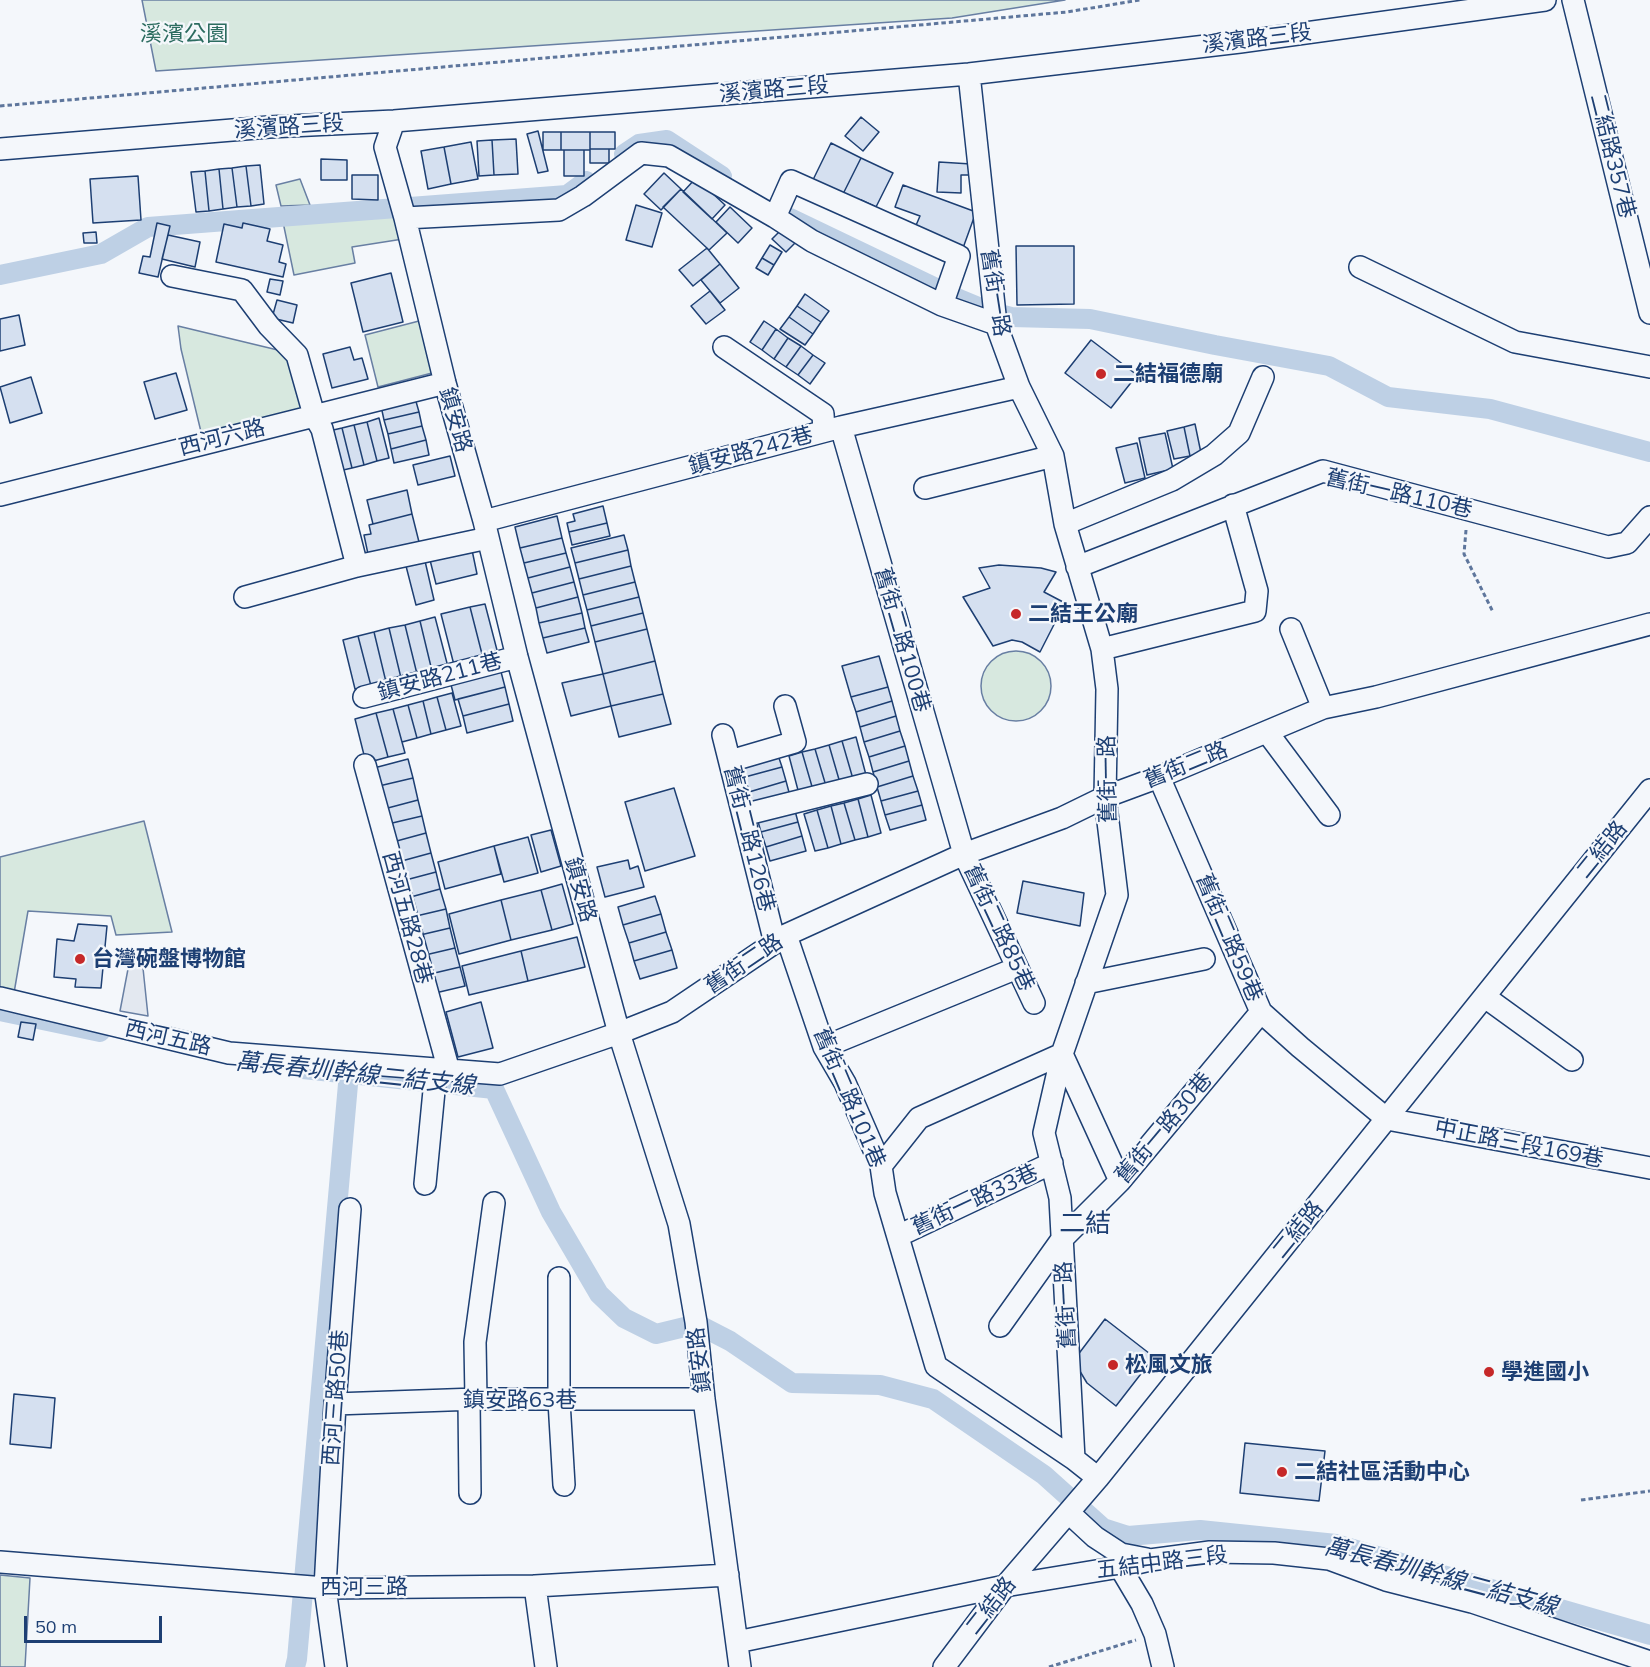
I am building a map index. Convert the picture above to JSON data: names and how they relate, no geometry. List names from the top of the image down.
{
  "streets": {
    "street": [
      "溪濱路三段",
      "二結路357巷",
      "舊街一路",
      "鎮安路",
      "西河六路",
      "鎮安路242巷",
      "舊街一路110巷",
      "舊街二路100巷",
      "鎮安路211巷",
      "舊街二路",
      "舊街二路126巷",
      "二結路",
      "西河五路28巷",
      "舊街二路85巷",
      "舊街二路59巷",
      "西河五路",
      "舊街二路101巷",
      "舊街一路30巷",
      "中正路三段169巷",
      "舊街一路33巷",
      "西河三路50巷",
      "鎮安路63巷",
      "五結中路三段",
      "西河三路"
    ]
  },
  "crossings": [
    ["溪濱路三段", "舊街一路"],
    ["溪濱路三段", "鎮安路"],
    ["舊街一路", "鎮安路242巷"],
    ["舊街一路", "舊街一路110巷"],
    ["舊街一路", "舊街二路"],
    ["舊街一路", "舊街二路101巷"],
    ["舊街一路", "舊街一路30巷"],
    ["舊街一路", "舊街一路33巷"],
    ["鎮安路", "西河六路"],
    ["鎮安路", "鎮安路242巷"],
    ["鎮安路", "鎮安路211巷"],
    ["鎮安路", "舊街二路"],
    ["鎮安路", "西河五路"],
    ["鎮安路", "鎮安路63巷"],
    ["鎮安路", "五結中路三段"],
    ["鎮安路", "西河三路"],
    ["鎮安路242巷", "舊街二路100巷"],
    ["舊街二路100巷", "舊街二路"],
    ["舊街二路100巷", "舊街二路85巷"],
    ["舊街二路", "舊街二路126巷"],
    ["舊街二路", "舊街二路85巷"],
    ["舊街二路", "舊街二路59巷"],
    ["舊街二路", "西河五路"],
    ["舊街二路", "舊街二路101巷"],
    ["舊街二路126巷", "舊街二路101巷"],
    ["二結路", "舊街二路59巷"],
    ["二結路", "中正路三段169巷"],
    ["二結路", "五結中路三段"],
    ["西河五路28巷", "西河五路"],
    ["舊街二路59巷", "舊街一路30巷"],
    ["舊街二路59巷", "中正路三段169巷"],
    ["舊街二路101巷", "舊街一路33巷"],
    ["西河三路50巷", "鎮安路63巷"],
    ["西河三路50巷", "西河三路"]
  ],
  "districts": ["二結"],
  "water": ["萬長春圳幹線二結支線"],
  "parks": ["溪濱公園"],
  "places": [
    "二結福德廟",
    "二結王公廟",
    "台灣碗盤博物館",
    "松風文旅",
    "學進國小",
    "二結社區活動中心"
  ],
  "scale_bar": "50 m"
}
